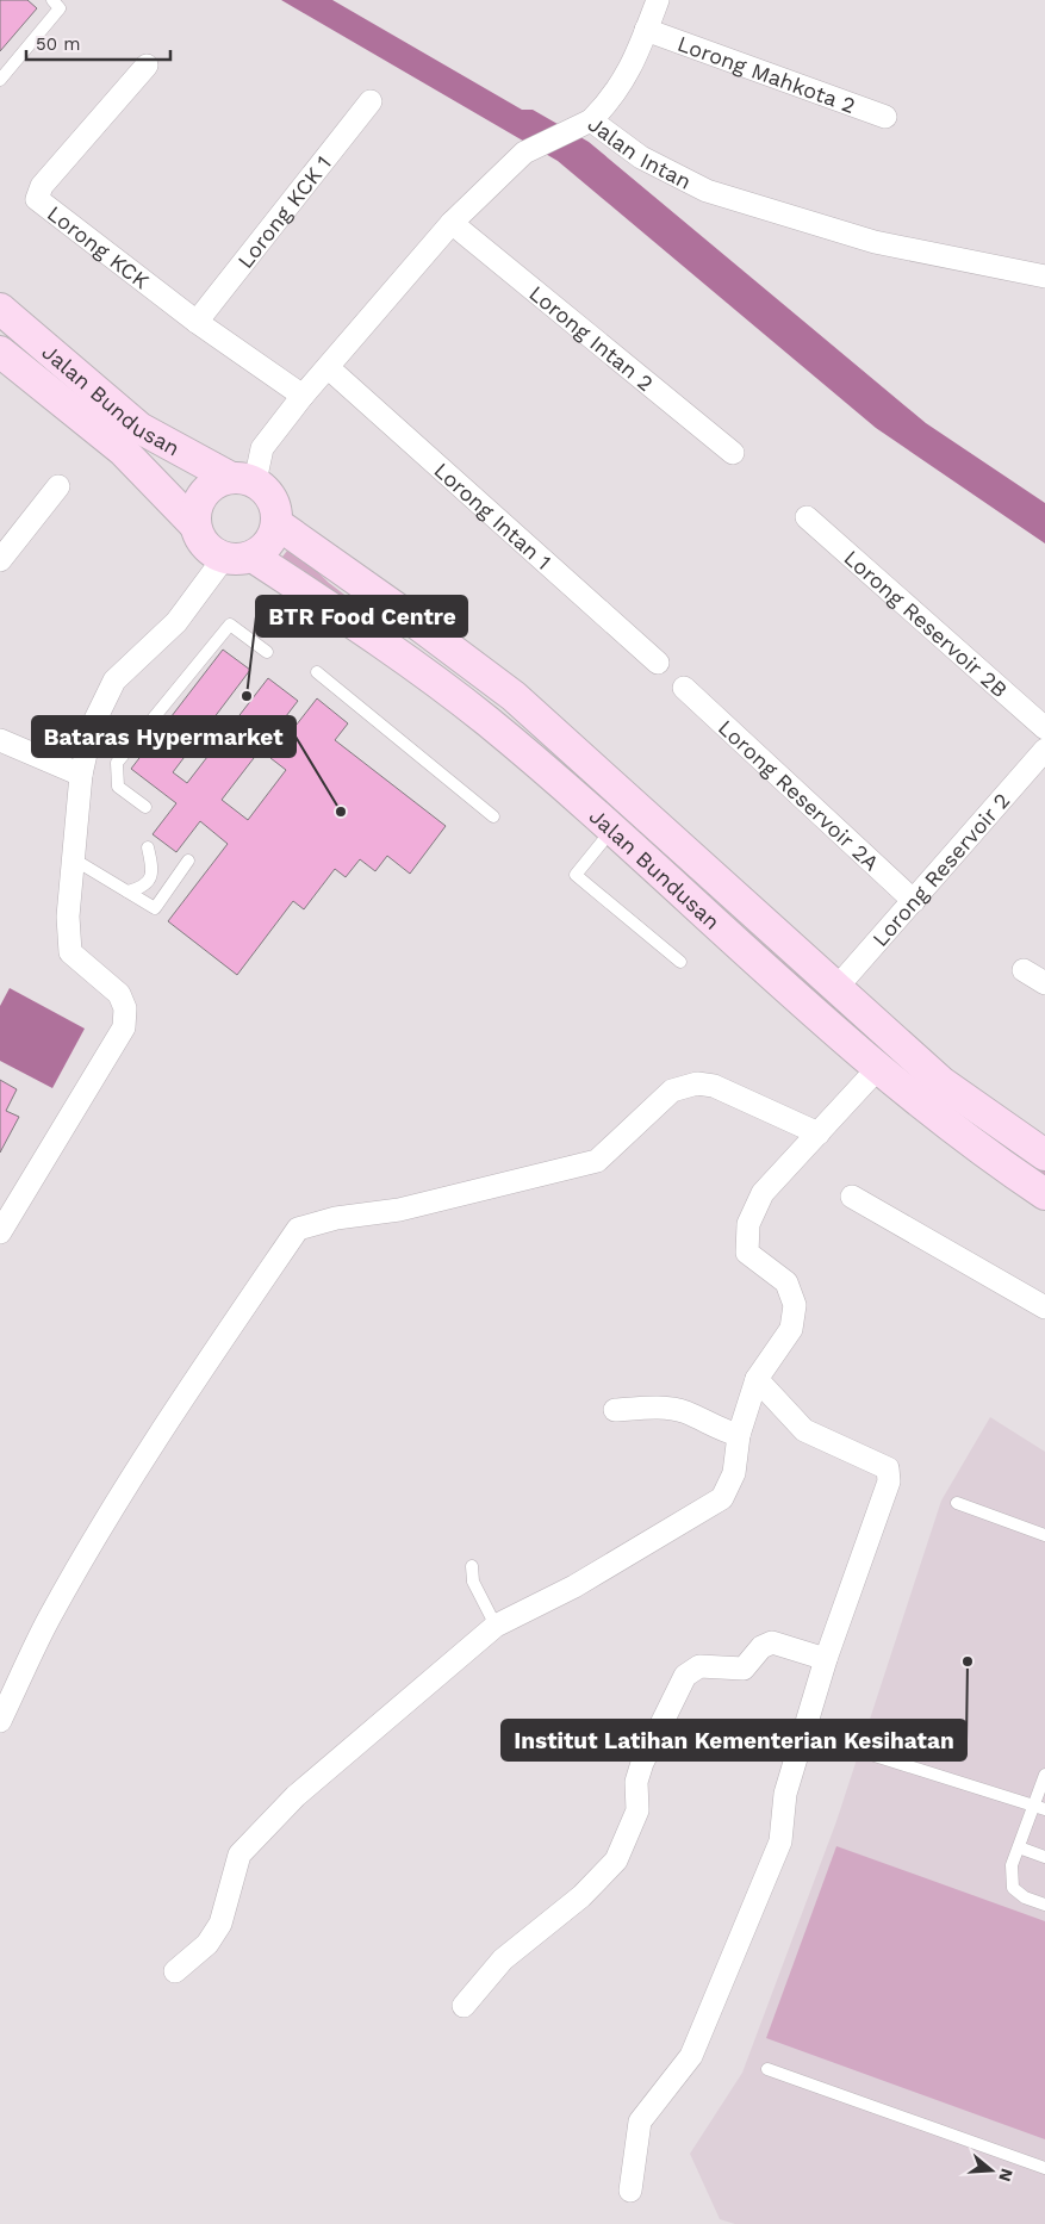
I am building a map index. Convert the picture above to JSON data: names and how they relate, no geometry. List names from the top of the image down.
{
  "streets": {
    "main road": ["Jalan Bundusan"],
    "street": [
      "Lorong Mahkota 2",
      "Jalan Intan",
      "Lorong KCK 1",
      "Lorong KCK",
      "Lorong Intan 2",
      "Lorong Intan 1",
      "Lorong Reservoir 2B",
      "Lorong Reservoir 2A",
      "Lorong Reservoir 2"
    ]
  },
  "crossings": [
    ["Jalan Intan", "Lorong KCK"],
    ["Jalan Intan", "Lorong Intan 2"],
    ["Jalan Intan", "Jalan Bundusan"],
    ["Jalan Intan", "Lorong Intan 1"],
    ["Lorong KCK 1", "Lorong KCK"],
    ["Jalan Bundusan", "Lorong Reservoir 2"],
    ["Lorong Reservoir 2A", "Lorong Reservoir 2"]
  ],
  "places": ["BTR Food Centre", "Bataras Hypermarket", "Institut Latihan Kementerian Kesihatan"],
  "scale_bar": "50 m",
  "north": "right"
}
